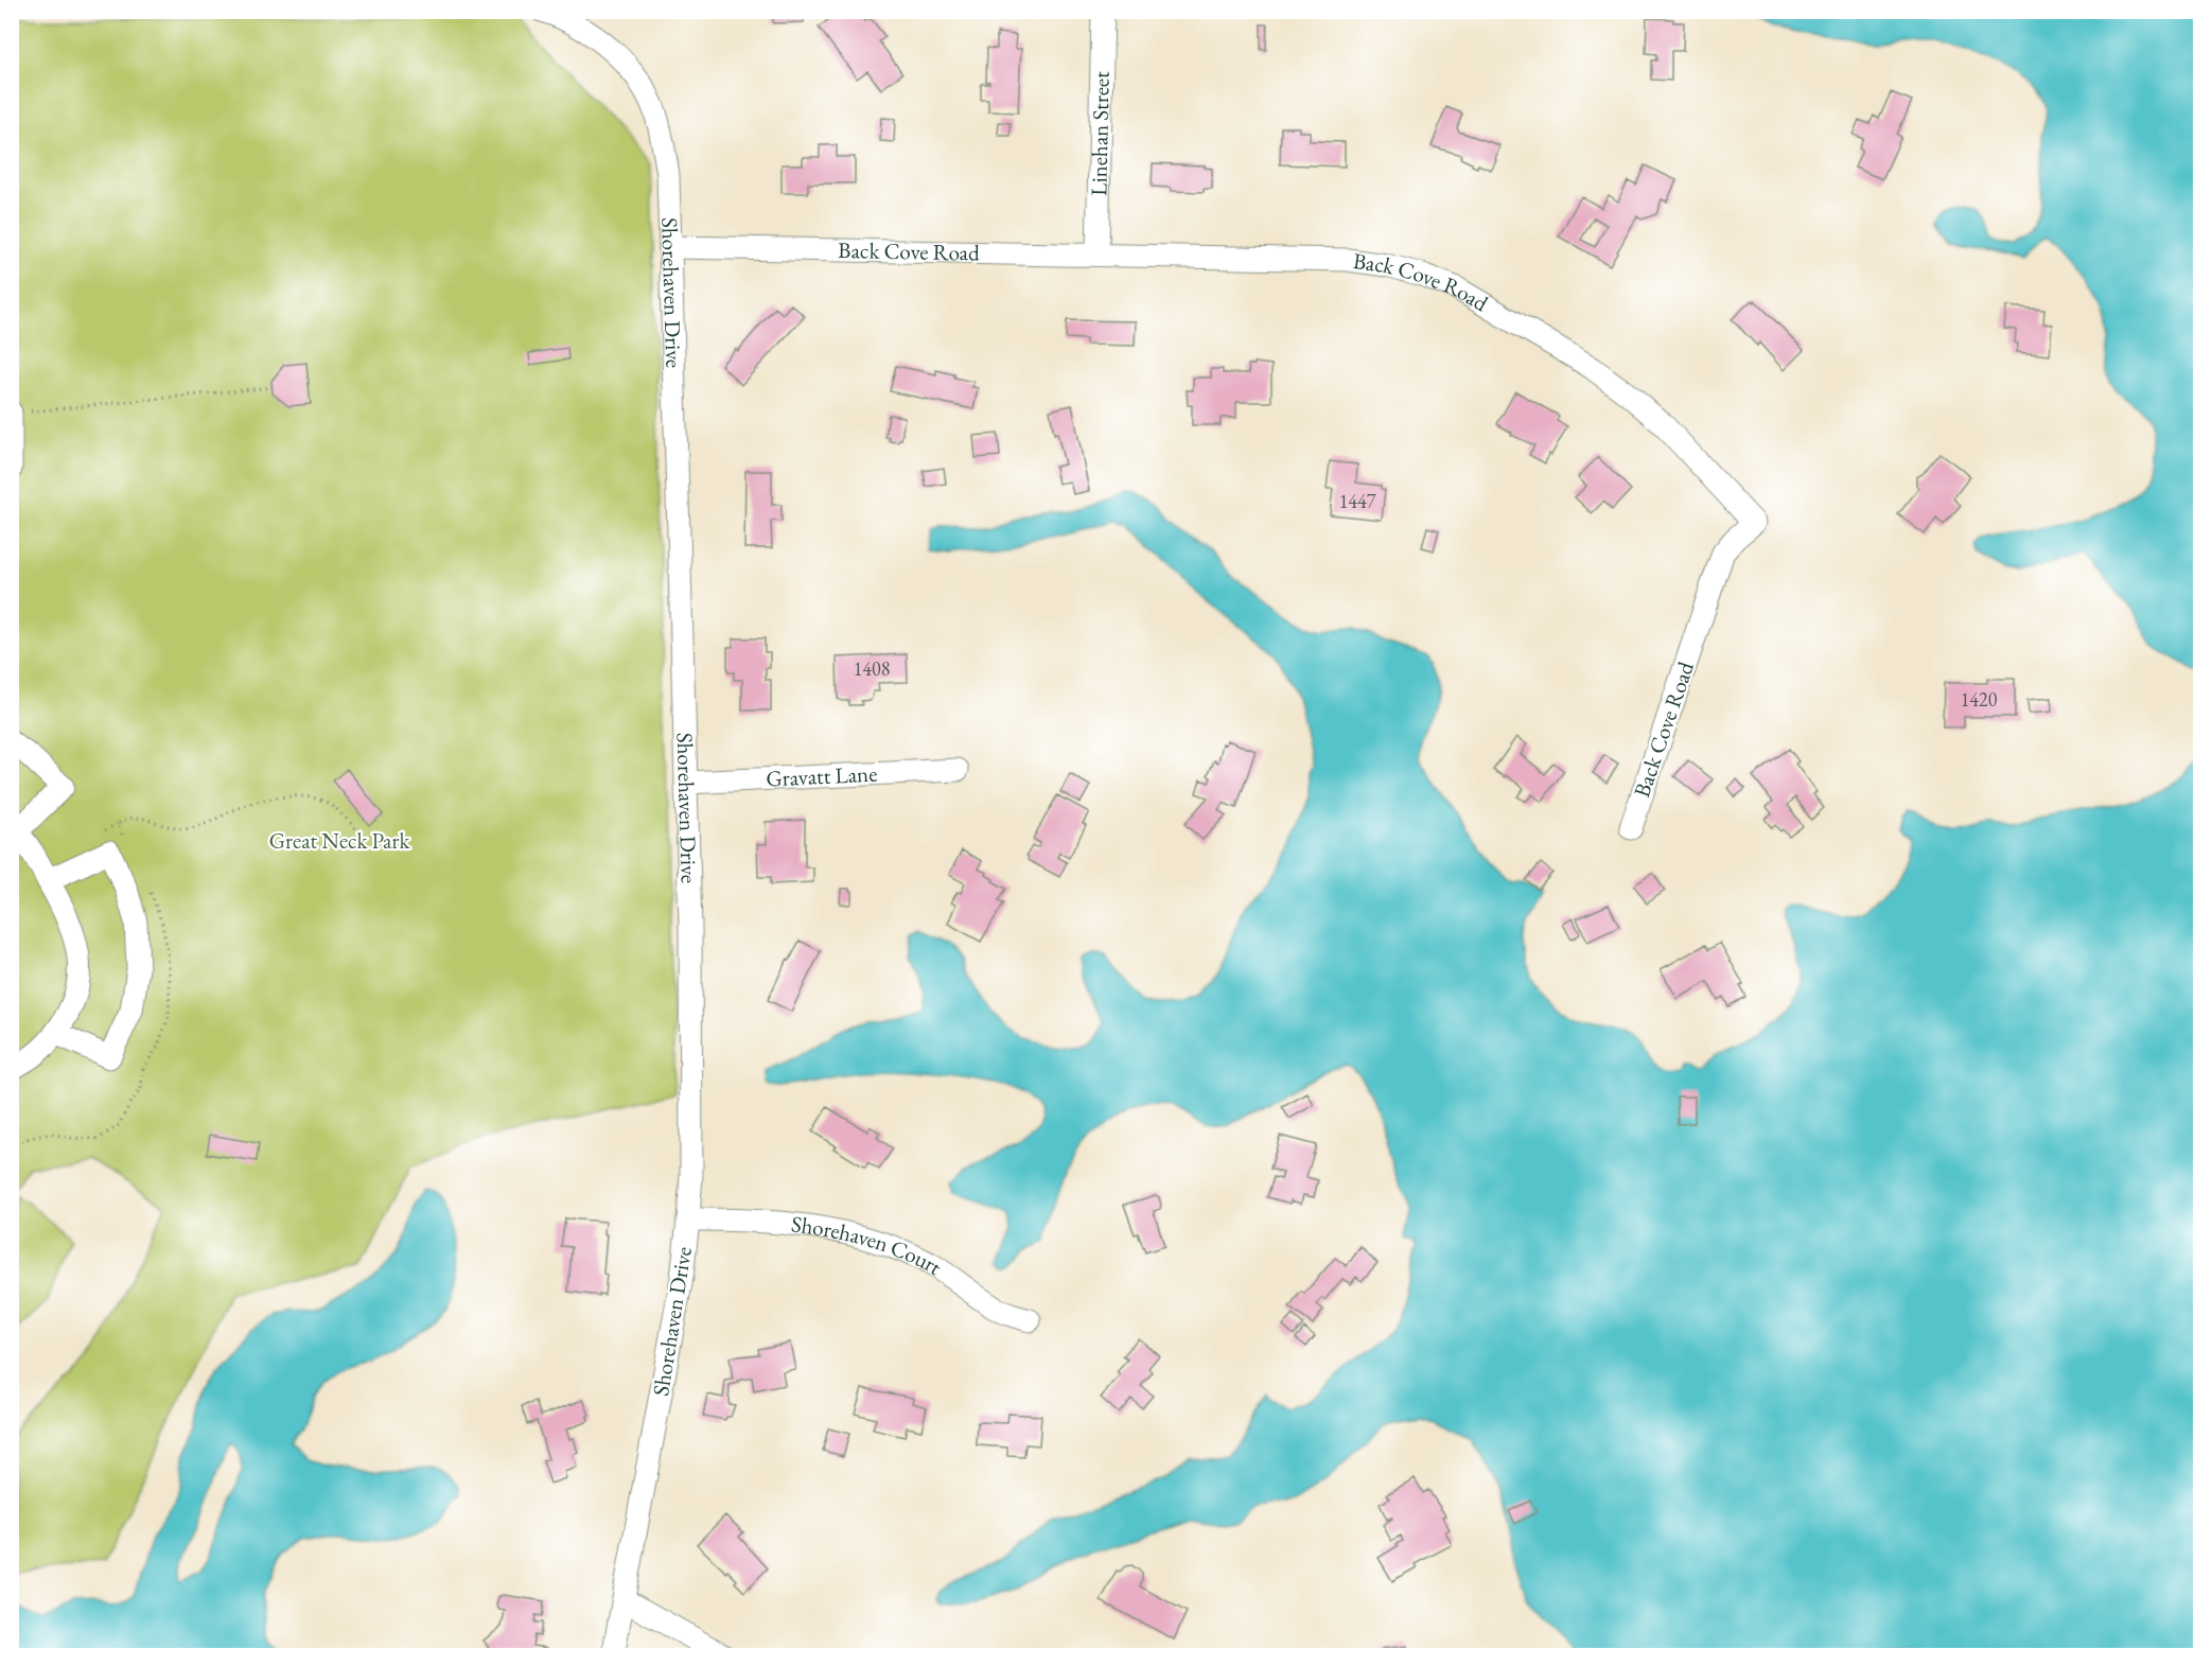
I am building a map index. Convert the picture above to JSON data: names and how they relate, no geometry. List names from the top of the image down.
{
  "streets": {
    "street": [
      "Linehan Street",
      "Back Cove Road",
      "Shorehaven Drive",
      "Gravatt Lane",
      "Shorehaven Court"
    ]
  },
  "crossings": [
    ["Linehan Street", "Back Cove Road"],
    ["Back Cove Road", "Shorehaven Drive"],
    ["Shorehaven Drive", "Gravatt Lane"],
    ["Shorehaven Drive", "Shorehaven Court"]
  ],
  "parks": ["Great Neck Park"],
  "house_numbers": ["1447", "1408", "1420"]
}
